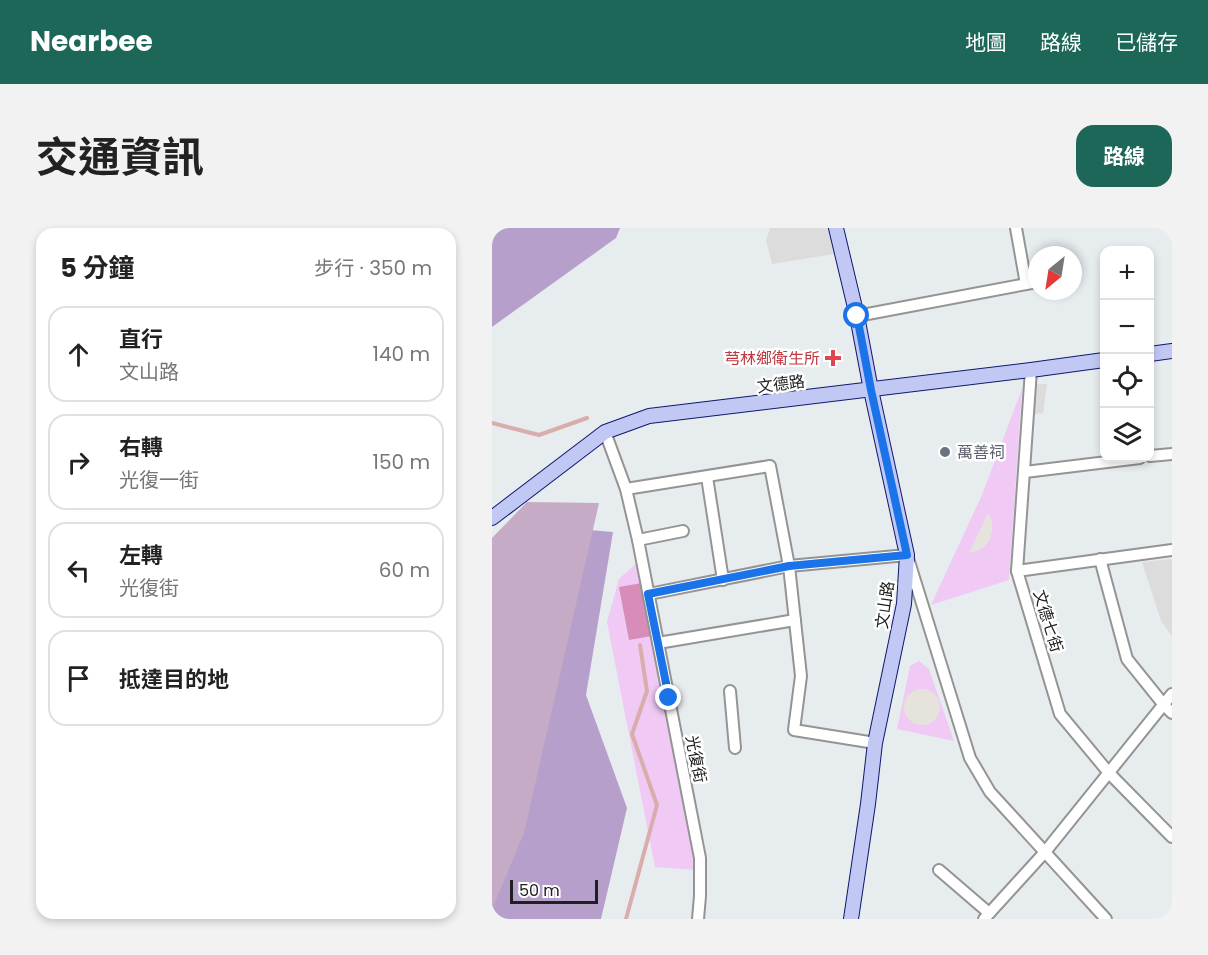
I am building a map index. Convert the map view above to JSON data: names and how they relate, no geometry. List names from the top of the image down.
{
  "streets": {
    "main road": ["文德路", "文山路"],
    "street": ["文德七街", "光復街"]
  },
  "crossings": [
    ["文德路", "文山路"],
    ["文德路", "文德七街"],
    ["文德路", "光復街"]
  ],
  "places": {
    "health": ["芎林鄉衛生所"],
    "other": ["萬善祠"]
  },
  "scale_bar": "50 m",
  "north": "bottom left",
  "page": {
    "header": "Nearbee",
    "nav": ["地圖", "路線", "已儲存"],
    "title": "交通資訊",
    "buttons": "路線",
    "heading": ["5 分鐘", "步行 · 350 m"],
    "map_buttons": ["+", "−"],
    "list": [
      ["直行", "文山路", "140 m"],
      ["右轉", "光復一街", "150 m"],
      ["左轉", "光復街", "60 m"],
      "抵達目的地"
    ],
    "scale": "50 m"
  }
}
